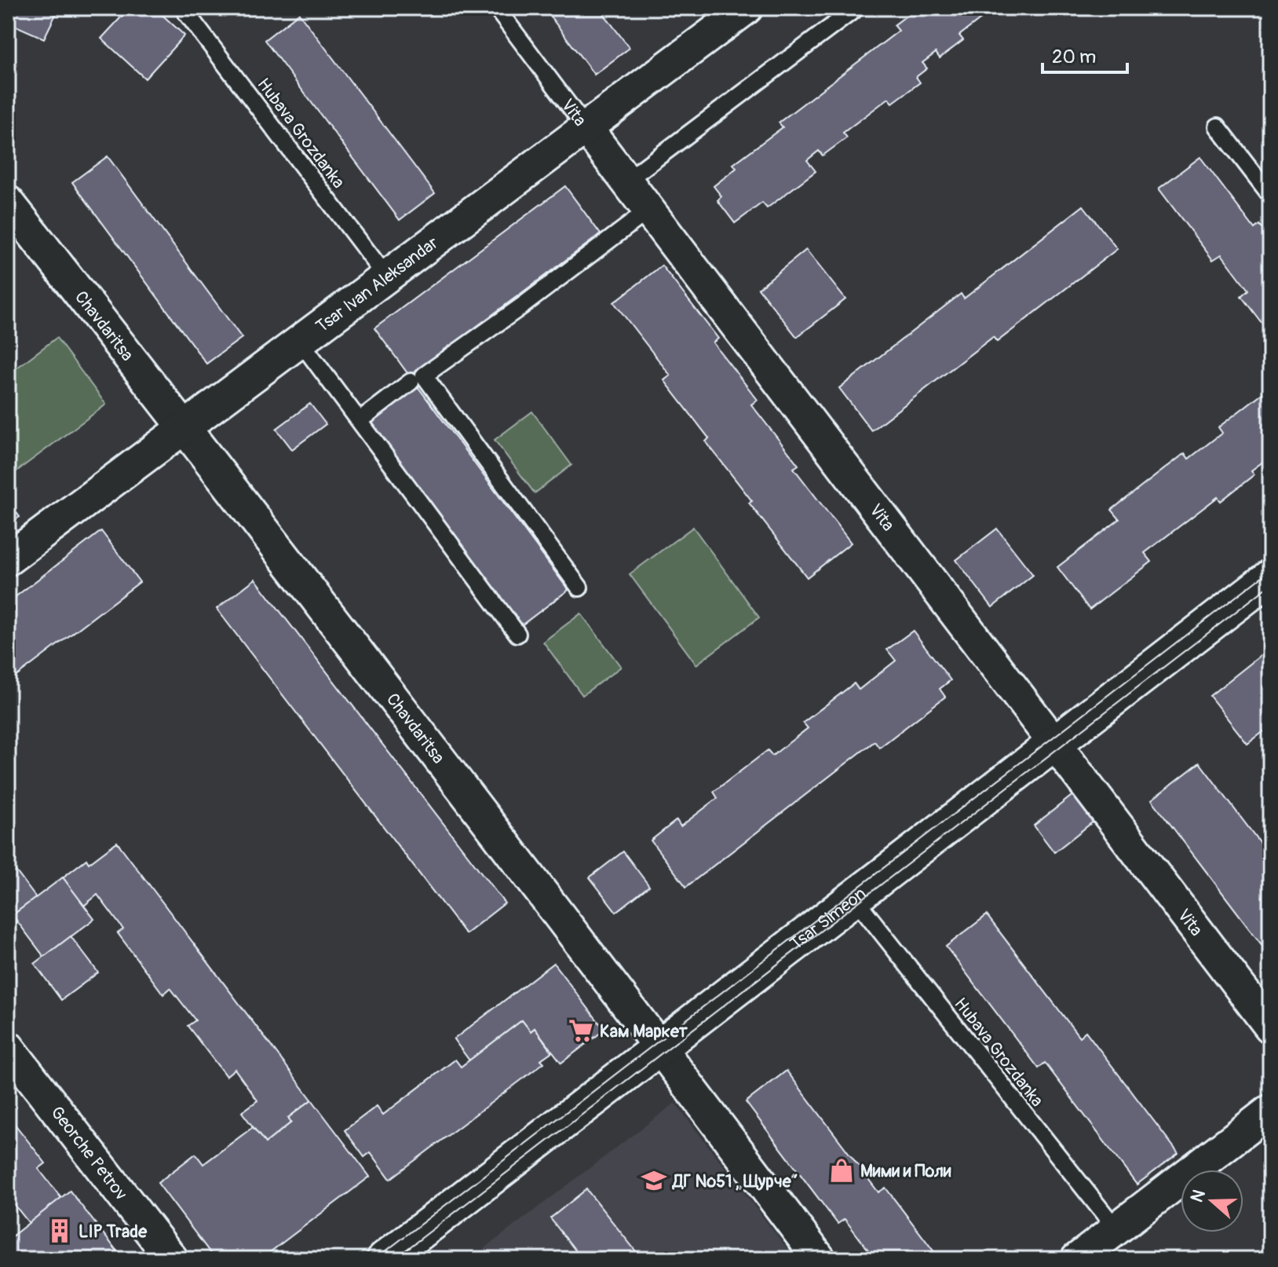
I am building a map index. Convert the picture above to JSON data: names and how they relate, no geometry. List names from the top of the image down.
{
  "streets": {
    "street": [
      "Vita",
      "Tsar Ivan Aleksandar",
      "Chavdaritsa",
      "Tsar Simeon",
      "Georche Petrov"
    ],
    "lane": ["Hubava Grozdanka"]
  },
  "crossings": [
    ["Vita", "Tsar Ivan Aleksandar"],
    ["Vita", "Tsar Simeon"],
    ["Hubava Grozdanka", "Tsar Ivan Aleksandar"],
    ["Hubava Grozdanka", "Tsar Simeon"],
    ["Tsar Ivan Aleksandar", "Chavdaritsa"],
    ["Chavdaritsa", "Tsar Simeon"]
  ],
  "places": {
    "supermarket": ["Кам Маркет"],
    "shop": ["Мими и Поли"],
    "school or university": ["ДГ №51 „Щурче“"],
    "building": ["LIP Trade"]
  },
  "scale_bar": "20 m",
  "north": "left"
}
